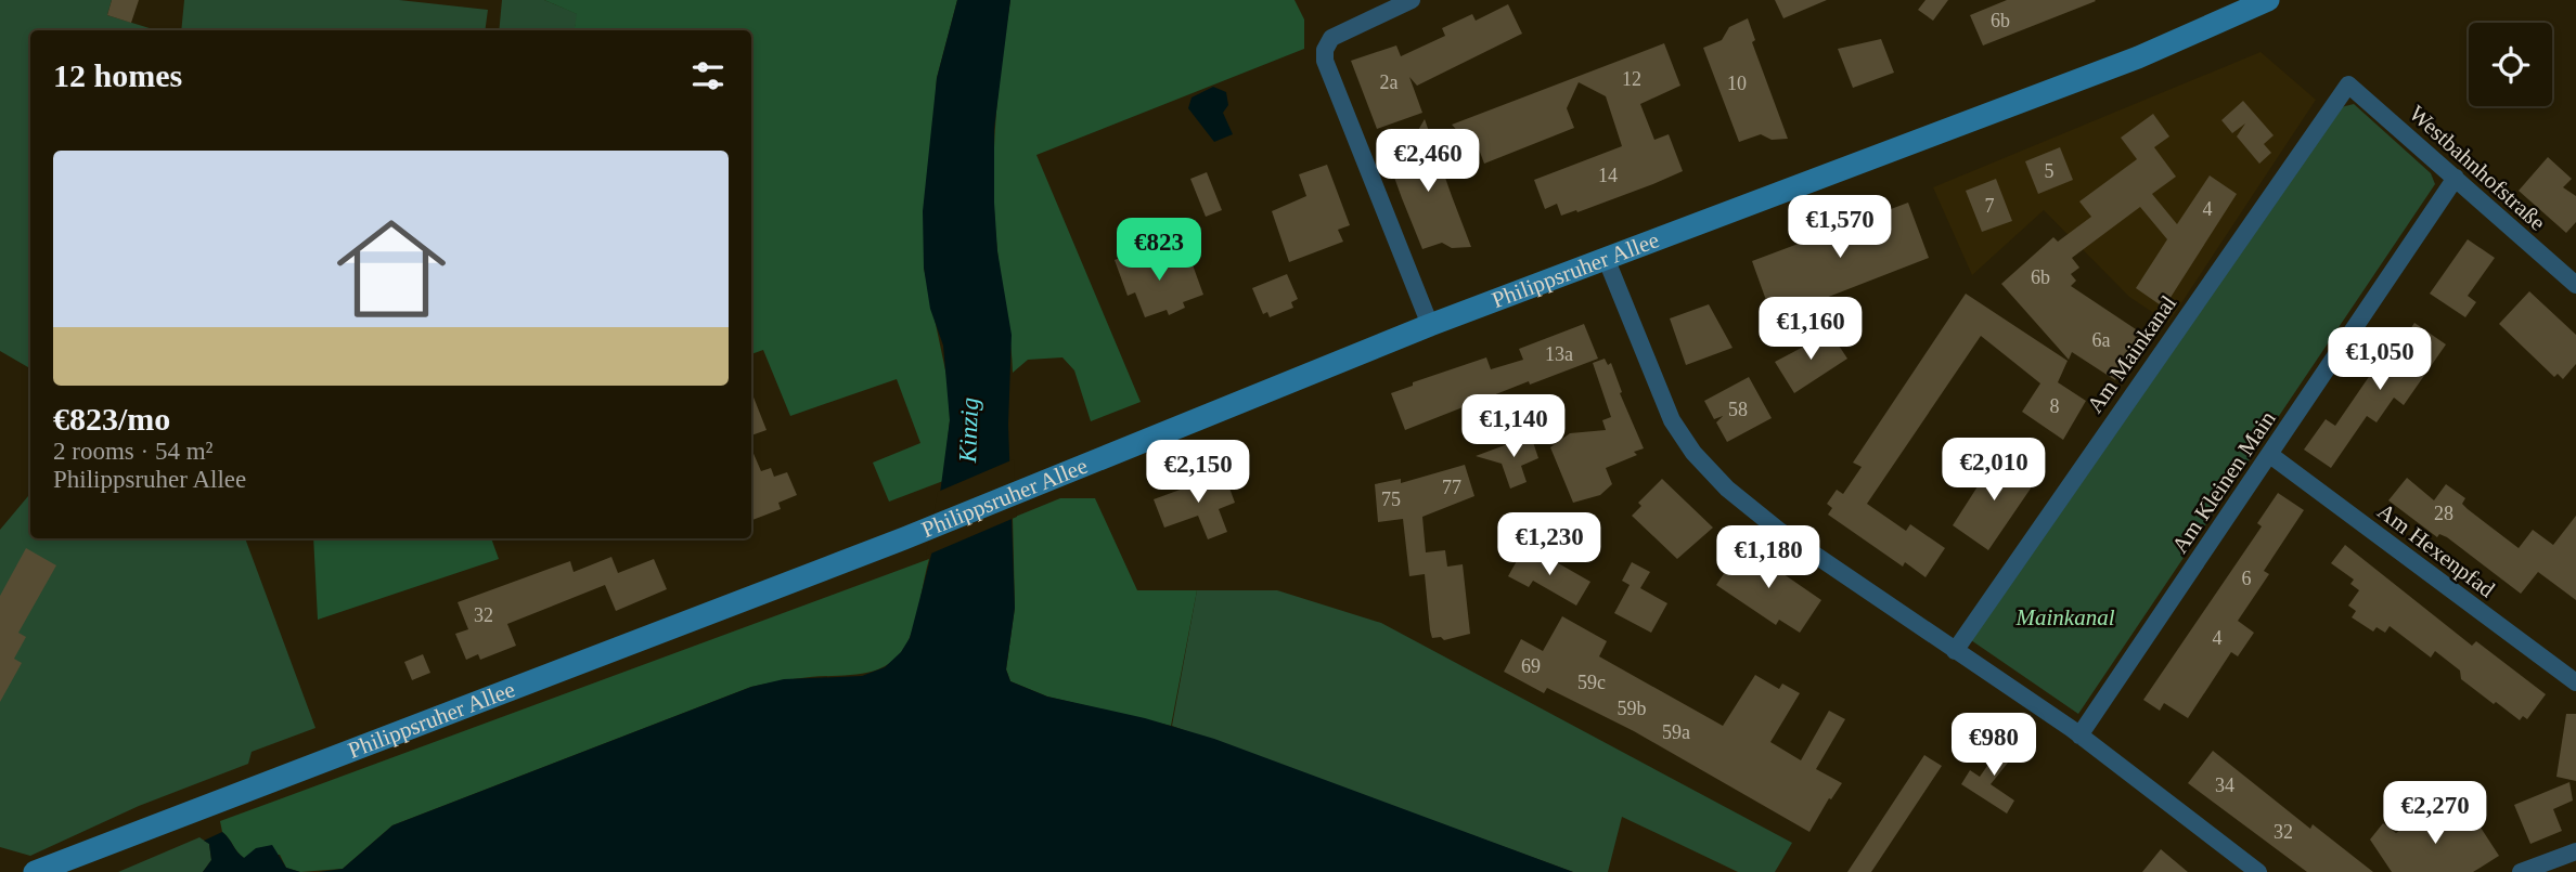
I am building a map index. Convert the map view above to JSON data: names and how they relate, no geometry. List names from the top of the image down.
{
  "streets": {
    "main road": ["Philippsruher Allee"],
    "street": [
      "Westbahnhofstraße",
      "Am Mainkanal",
      "Am Kleinen Main",
      "Am Hexenpfad"
    ]
  },
  "crossings": [
    ["Westbahnhofstraße", "Am Mainkanal"],
    ["Westbahnhofstraße", "Am Kleinen Main"],
    ["Am Kleinen Main", "Am Hexenpfad"]
  ],
  "water": ["Kinzig"],
  "parks": ["Mainkanal"],
  "house_numbers": [
    "6b",
    "12",
    "2a",
    "10",
    "5",
    "14",
    "7",
    "4",
    "6b",
    "6a",
    "13a",
    "8",
    "58",
    "77",
    "75",
    "28",
    "6",
    "32",
    "4",
    "69",
    "59c",
    "59b",
    "59a",
    "34",
    "32"
  ],
  "page": {
    "heading": "12 homes",
    "list": [
      {
        "name": "€823/mo",
        "note": "2 rooms · 54 m² · Philippsruher Allee"
      }
    ],
    "price": [
      "€2,460",
      "€1,570",
      "€823",
      "€1,160",
      "€1,050",
      "€1,140",
      "€2,010",
      "€2,150",
      "€1,230",
      "€1,180",
      "€980",
      "€2,270"
    ]
  }
}
